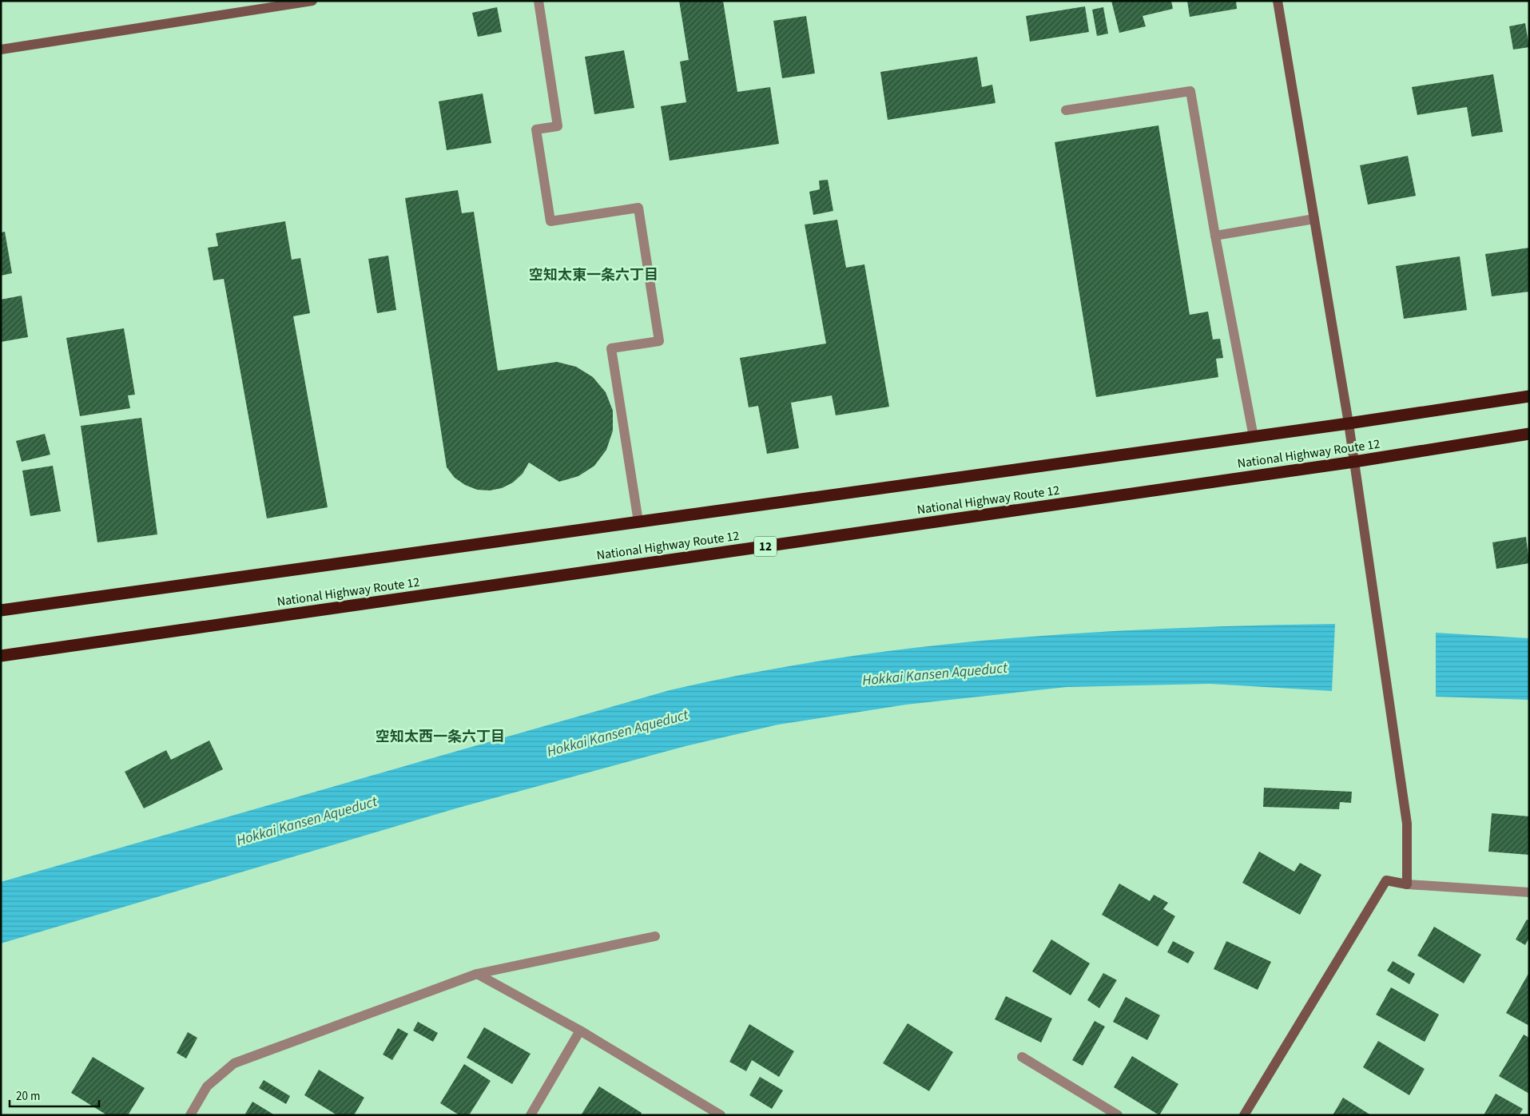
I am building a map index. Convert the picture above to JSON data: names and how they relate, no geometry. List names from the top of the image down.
{
  "streets": {
    "highway": ["National Highway Route 12", "12"]
  },
  "districts": ["空知太東一条六丁目", "空知太西一条六丁目"],
  "water": ["Hokkai Kansen Aqueduct"],
  "scale_bar": "20 m"
}
